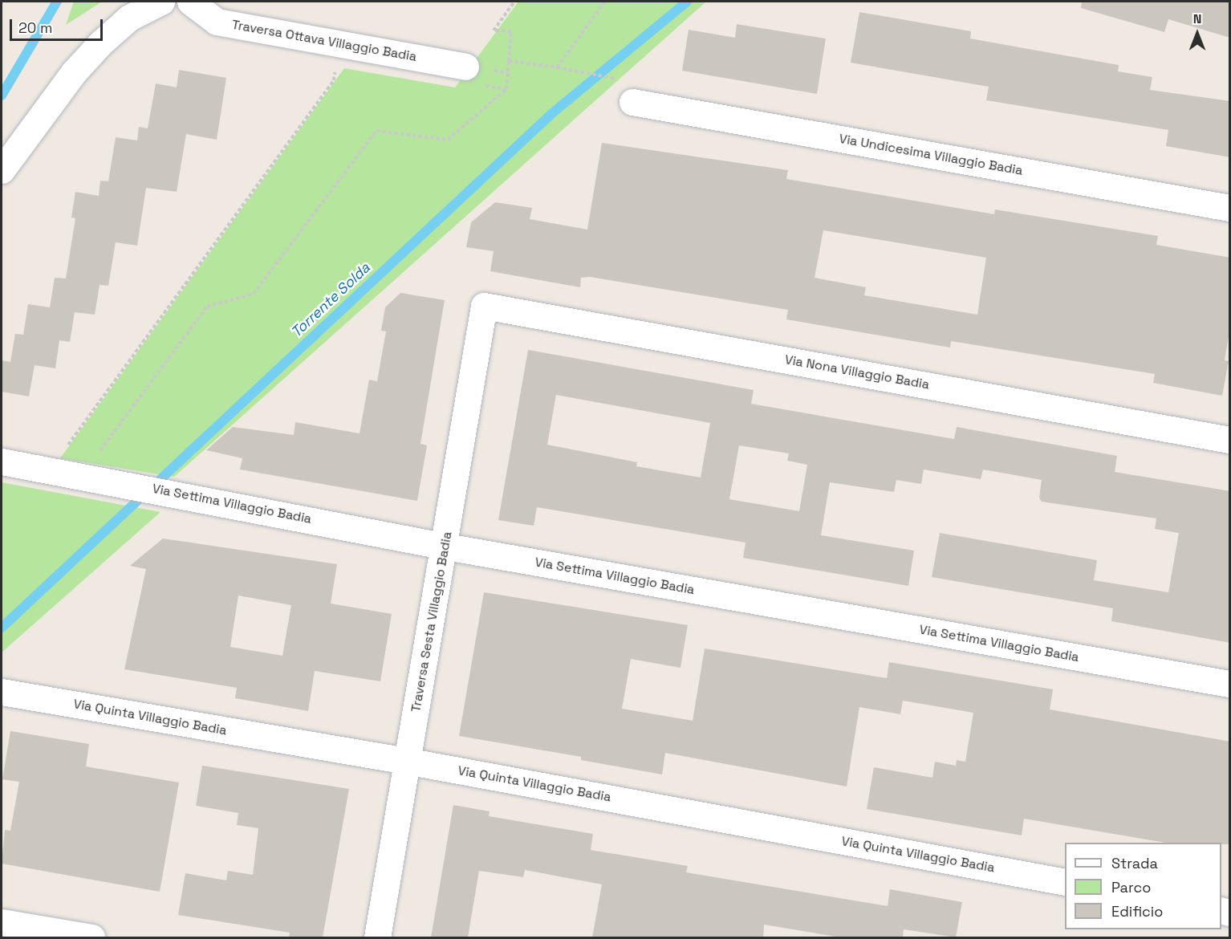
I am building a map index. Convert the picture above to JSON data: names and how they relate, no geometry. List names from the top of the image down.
{
  "streets": {
    "street": [
      "Traversa Ottava Villaggio Badia",
      "Via Undicesima Villaggio Badia",
      "Via Nona Villaggio Badia",
      "Via Settima Villaggio Badia",
      "Traversa Sesta Villaggio Badia",
      "Via Quinta Villaggio Badia"
    ]
  },
  "crossings": [
    ["Via Nona Villaggio Badia", "Traversa Sesta Villaggio Badia"],
    ["Via Settima Villaggio Badia", "Traversa Sesta Villaggio Badia"],
    ["Traversa Sesta Villaggio Badia", "Via Quinta Villaggio Badia"]
  ],
  "water": ["Torrente Solda"],
  "legend": ["Strada", "Parco", "Edificio"],
  "scale_bar": "20 m",
  "north": "top"
}
